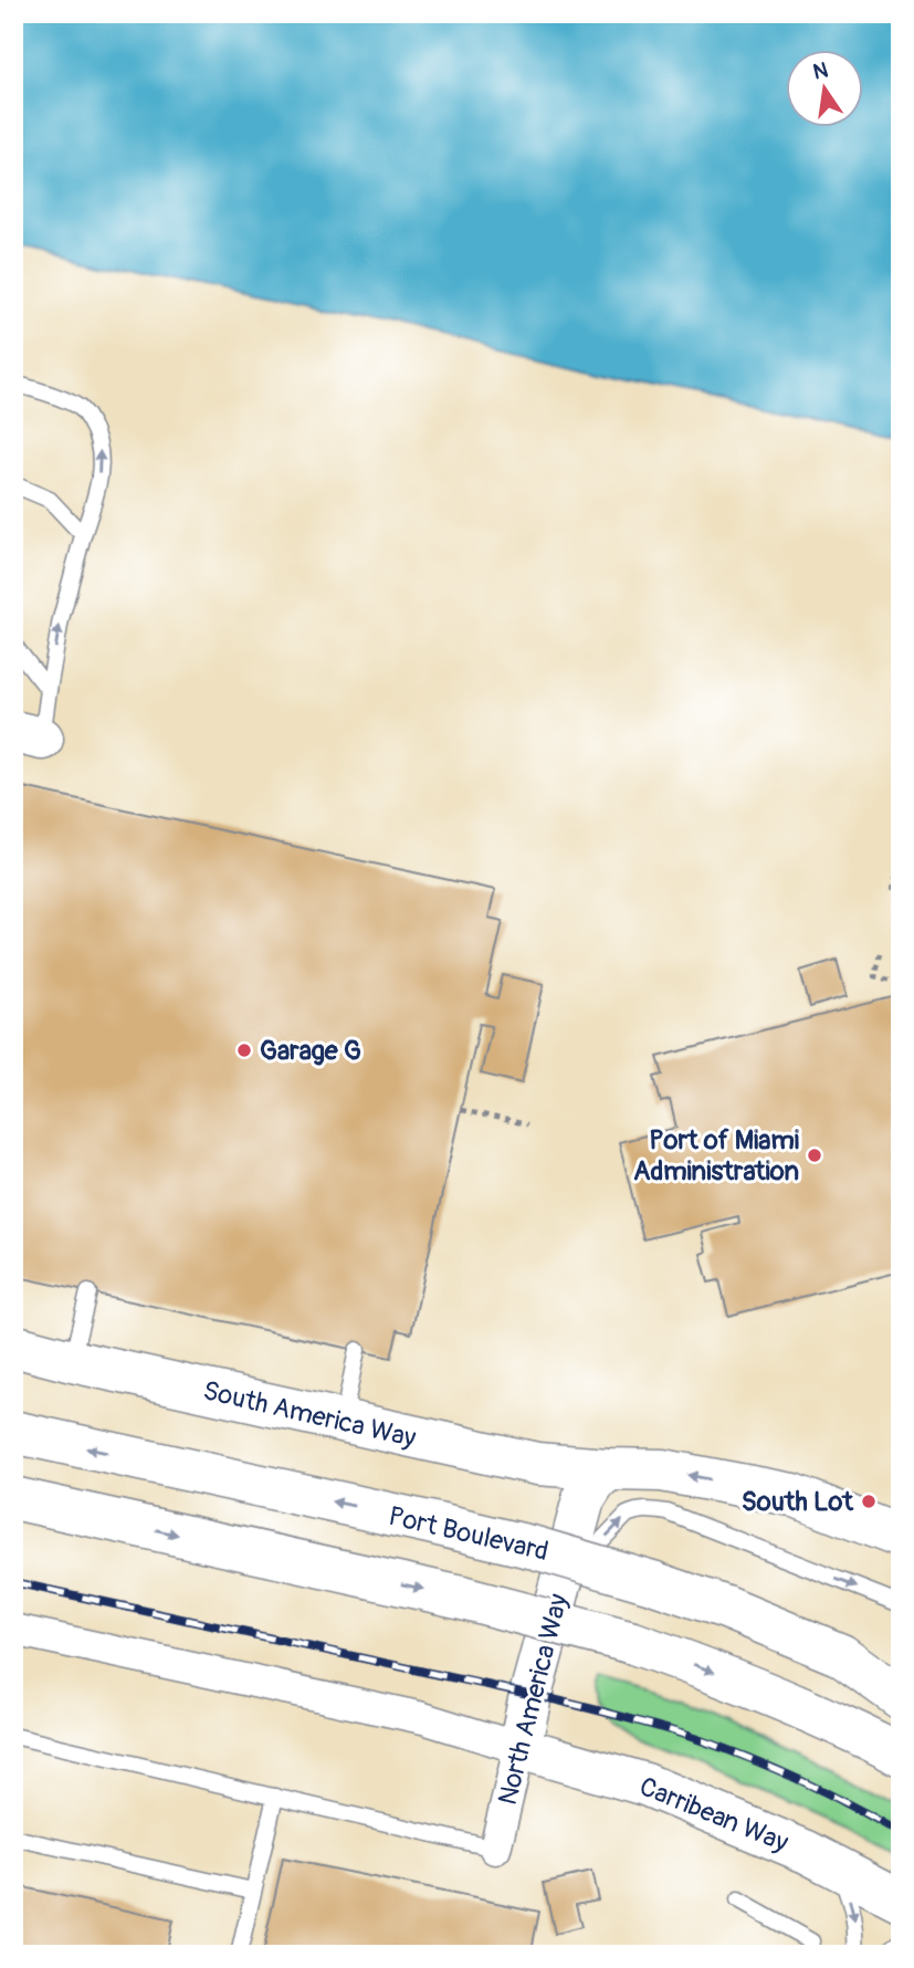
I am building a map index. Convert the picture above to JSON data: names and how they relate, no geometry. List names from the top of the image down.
{
  "streets": {
    "main road": [
      "South America Way",
      "Port Boulevard",
      "North America Way",
      "Carribean Way"
    ]
  },
  "crossings": [
    ["South America Way", "North America Way"],
    ["North America Way", "Carribean Way"]
  ],
  "places": ["Garage G", "Port of Miami Administration", "South Lot"],
  "north": "top"
}
